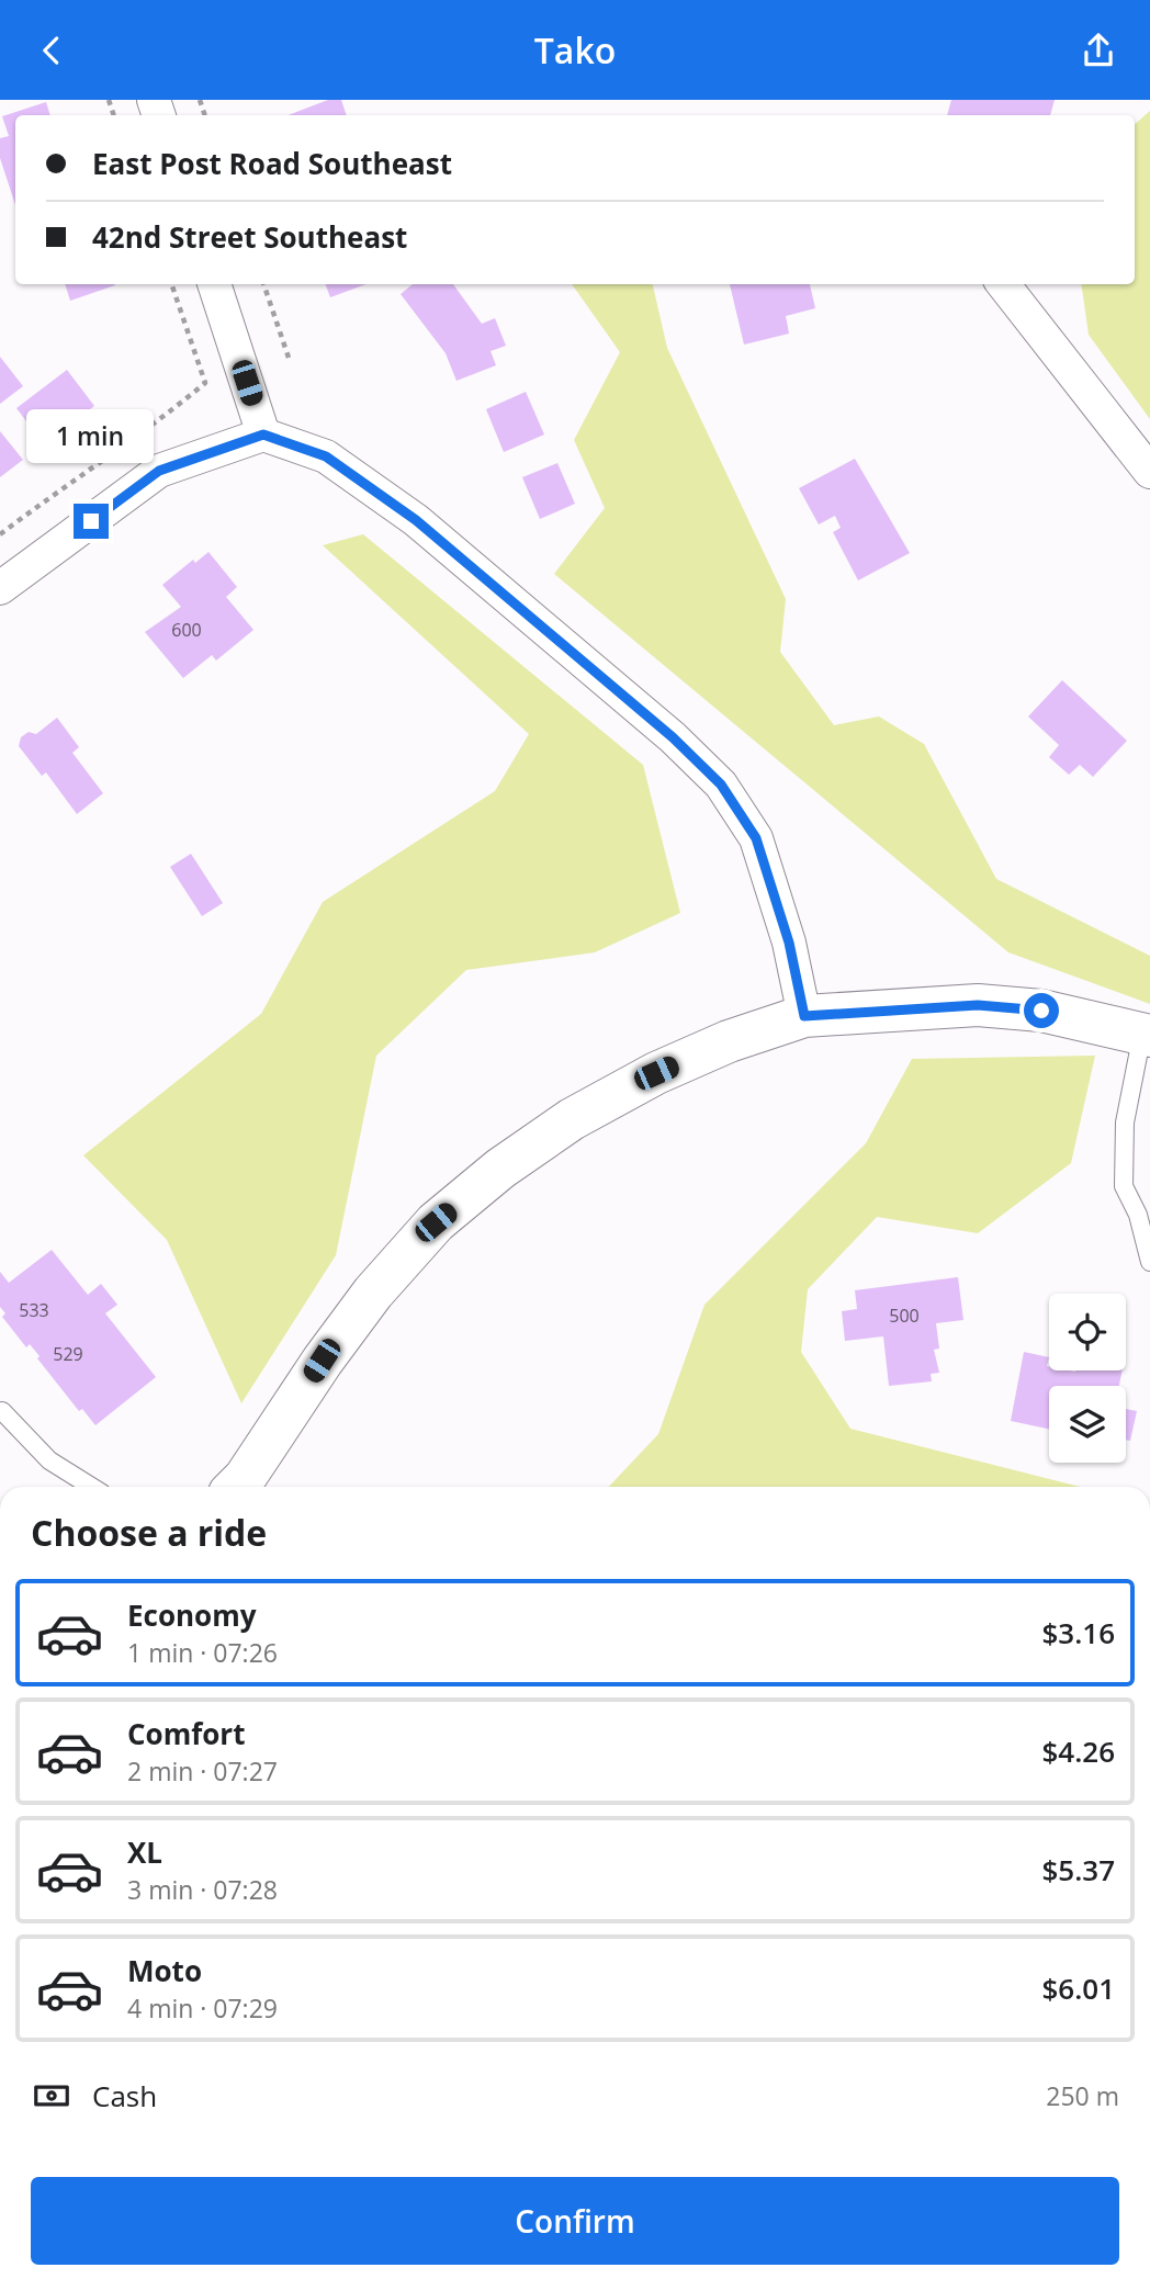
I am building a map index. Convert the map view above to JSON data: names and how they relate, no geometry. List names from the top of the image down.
{
  "house_numbers": [
    "600",
    "533",
    "500",
    "529"
  ],
  "page": {
    "header": "Tako",
    "banner": ["East Post Road Southeast", "42nd Street Southeast"],
    "bubble": "1 min",
    "heading": "Choose a ride",
    "list": [
      {
        "name": "Economy",
        "note": "1 min · 07:26",
        "value": "$3.16"
      },
      {
        "name": "Comfort",
        "note": "2 min · 07:27",
        "value": "$4.26"
      },
      {
        "name": "XL",
        "note": "3 min · 07:28",
        "value": "$5.37"
      },
      {
        "name": "Moto",
        "note": "4 min · 07:29",
        "value": "$6.01"
      }
    ],
    "pay": ["Cash", "250 m"],
    "buttons": "Confirm"
  }
}
